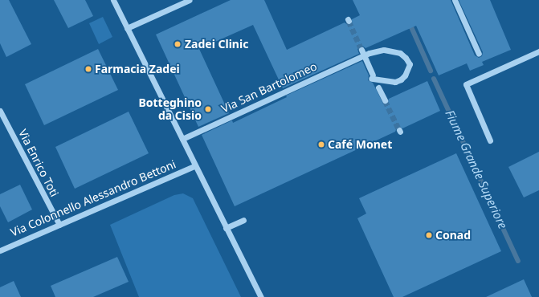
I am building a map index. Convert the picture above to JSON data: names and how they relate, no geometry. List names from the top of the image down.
{
  "streets": {
    "street": ["Via San Bartolomeo", "Via Enrico Toti", "Via Colonnello Alessandro Bettoni"]
  },
  "crossings": [
    ["Via Enrico Toti", "Via Colonnello Alessandro Bettoni"]
  ],
  "water": ["Fiume Grande Superiore"],
  "places": [
    "Zadei Clinic",
    "Farmacia Zadei",
    "Botteghino da Cisio",
    "Café Monet",
    "Conad"
  ]
}
